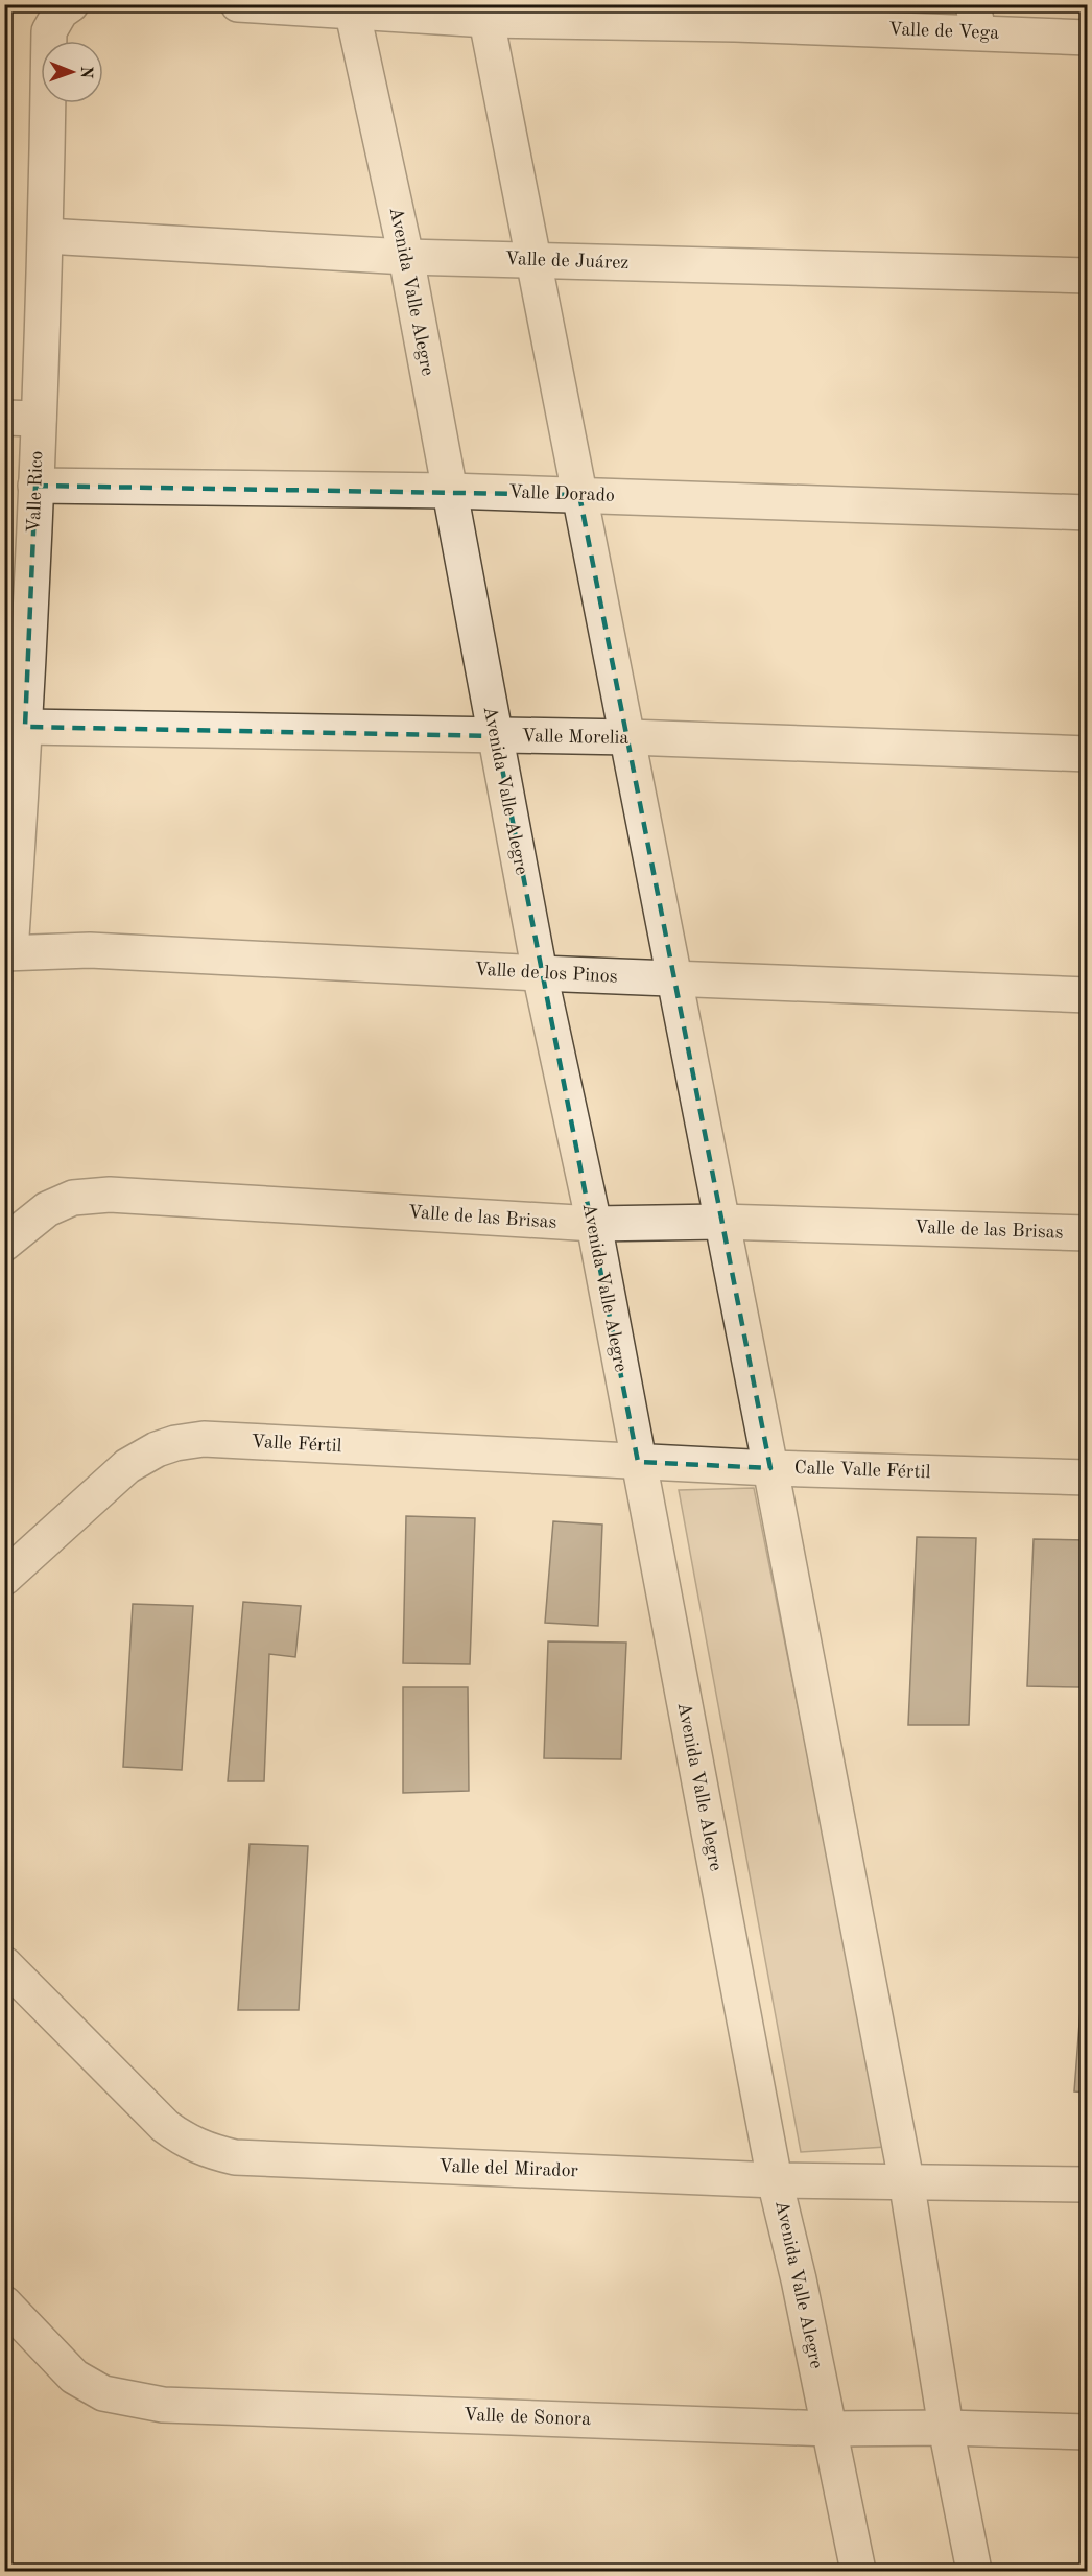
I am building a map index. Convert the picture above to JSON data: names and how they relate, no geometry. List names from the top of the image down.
{
  "streets": {
    "street": [
      "Valle de Vega",
      "Valle de Juárez",
      "Avenida Valle Alegre",
      "Valle Rico",
      "Valle Dorado",
      "Valle Morelia",
      "Valle de los Pinos",
      "Valle de las Brisas",
      "Valle Fértil",
      "Calle Valle Fértil",
      "Valle del Mirador",
      "Valle de Sonora"
    ]
  },
  "crossings": [
    ["Valle de Vega", "Avenida Valle Alegre"],
    ["Valle de Juárez", "Avenida Valle Alegre"],
    ["Valle de Juárez", "Valle Rico"],
    ["Avenida Valle Alegre", "Valle Dorado"],
    ["Avenida Valle Alegre", "Valle Morelia"],
    ["Avenida Valle Alegre", "Valle de los Pinos"],
    ["Avenida Valle Alegre", "Valle de las Brisas"],
    ["Avenida Valle Alegre", "Valle Fértil"],
    ["Avenida Valle Alegre", "Calle Valle Fértil"],
    ["Avenida Valle Alegre", "Valle del Mirador"],
    ["Avenida Valle Alegre", "Valle de Sonora"],
    ["Valle Rico", "Valle Dorado"],
    ["Valle Rico", "Valle Morelia"],
    ["Valle Rico", "Valle de los Pinos"],
    ["Valle Fértil", "Calle Valle Fértil"]
  ],
  "north": "right"
}
